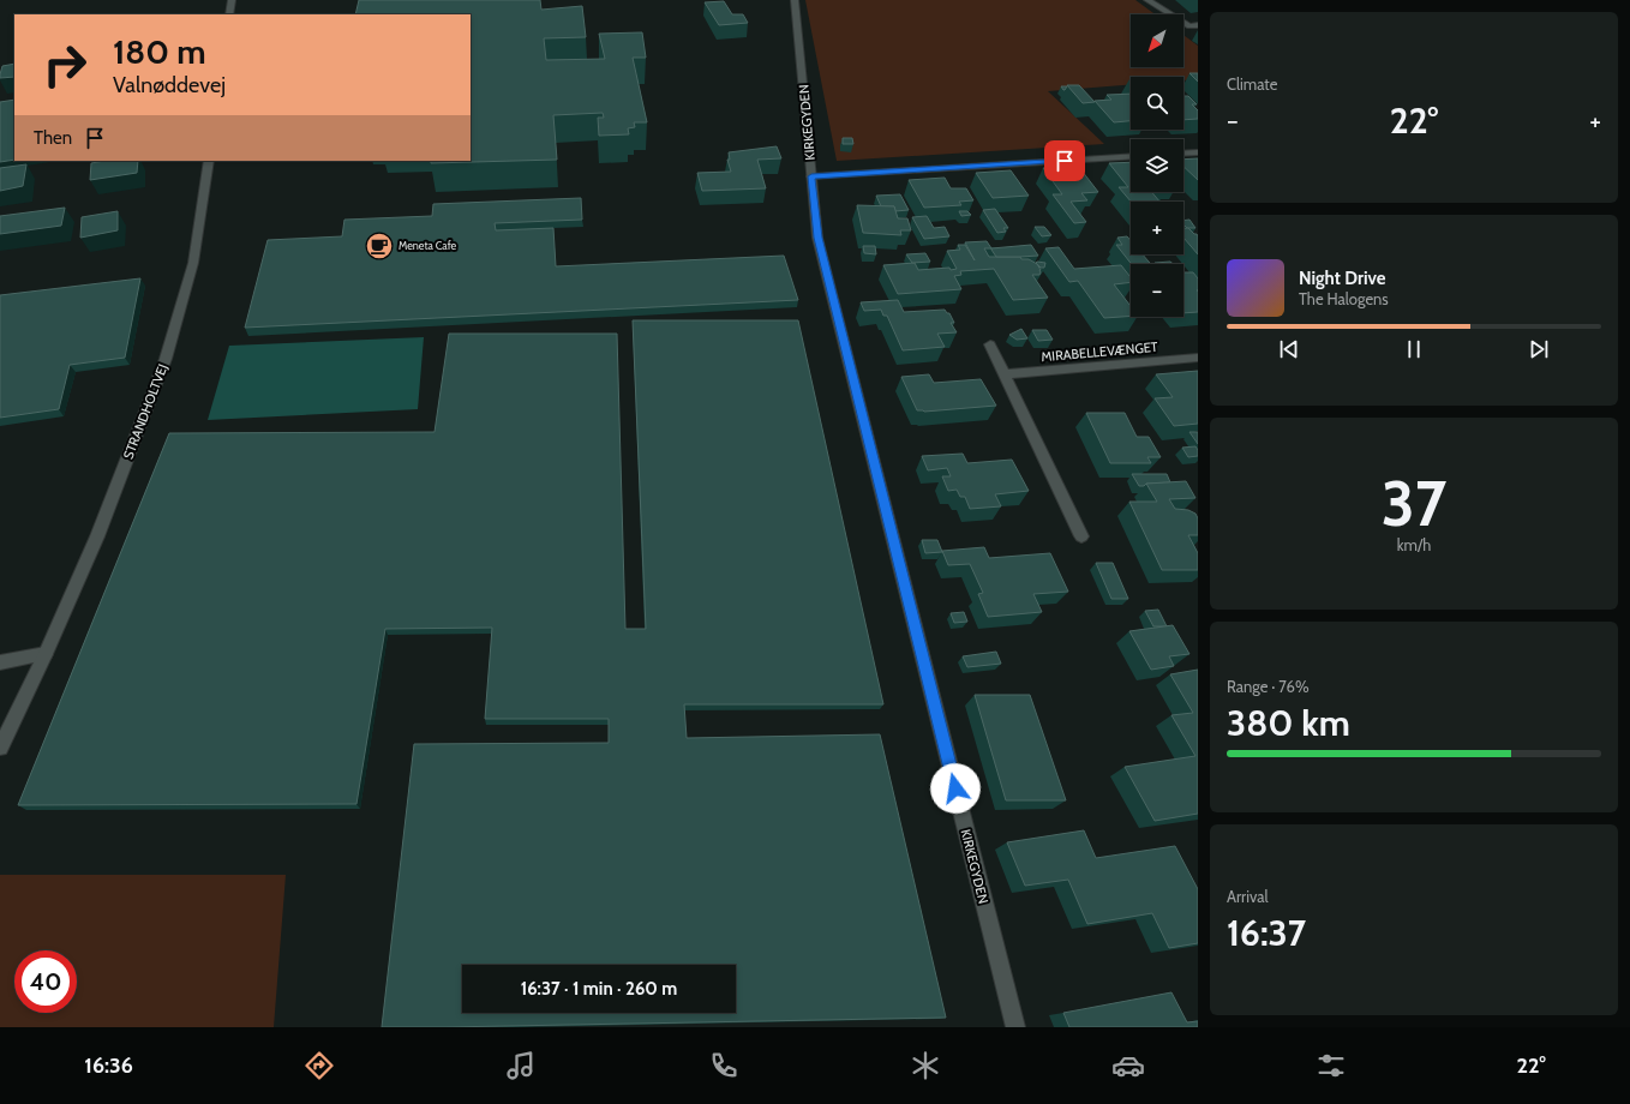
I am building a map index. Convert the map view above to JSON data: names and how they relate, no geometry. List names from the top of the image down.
{
  "streets": {
    "street": ["KIRKEGYDEN", "MIRABELLEVÆNGET", "STRANDHOLTVEJ"]
  },
  "places": {
    "cafe": ["Meneta Cafe"]
  },
  "north": "bottom left",
  "page": {
    "tile": [
      "Climate",
      ["37", "km/h"],
      ["Range · 76%", "380 km"],
      ["Arrival", "16:37"]
    ],
    "map_buttons": ["+", "−"],
    "turn": ["180 m", "Valnøddevej"],
    "heat": ["−", "22°", "+"],
    "then": "Then",
    "song": ["Night Drive", "The Halogens"],
    "limit": "40",
    "trip": "16:37 · 1 min · 260 m",
    "tabs": ["16:36", "22°"]
  }
}
